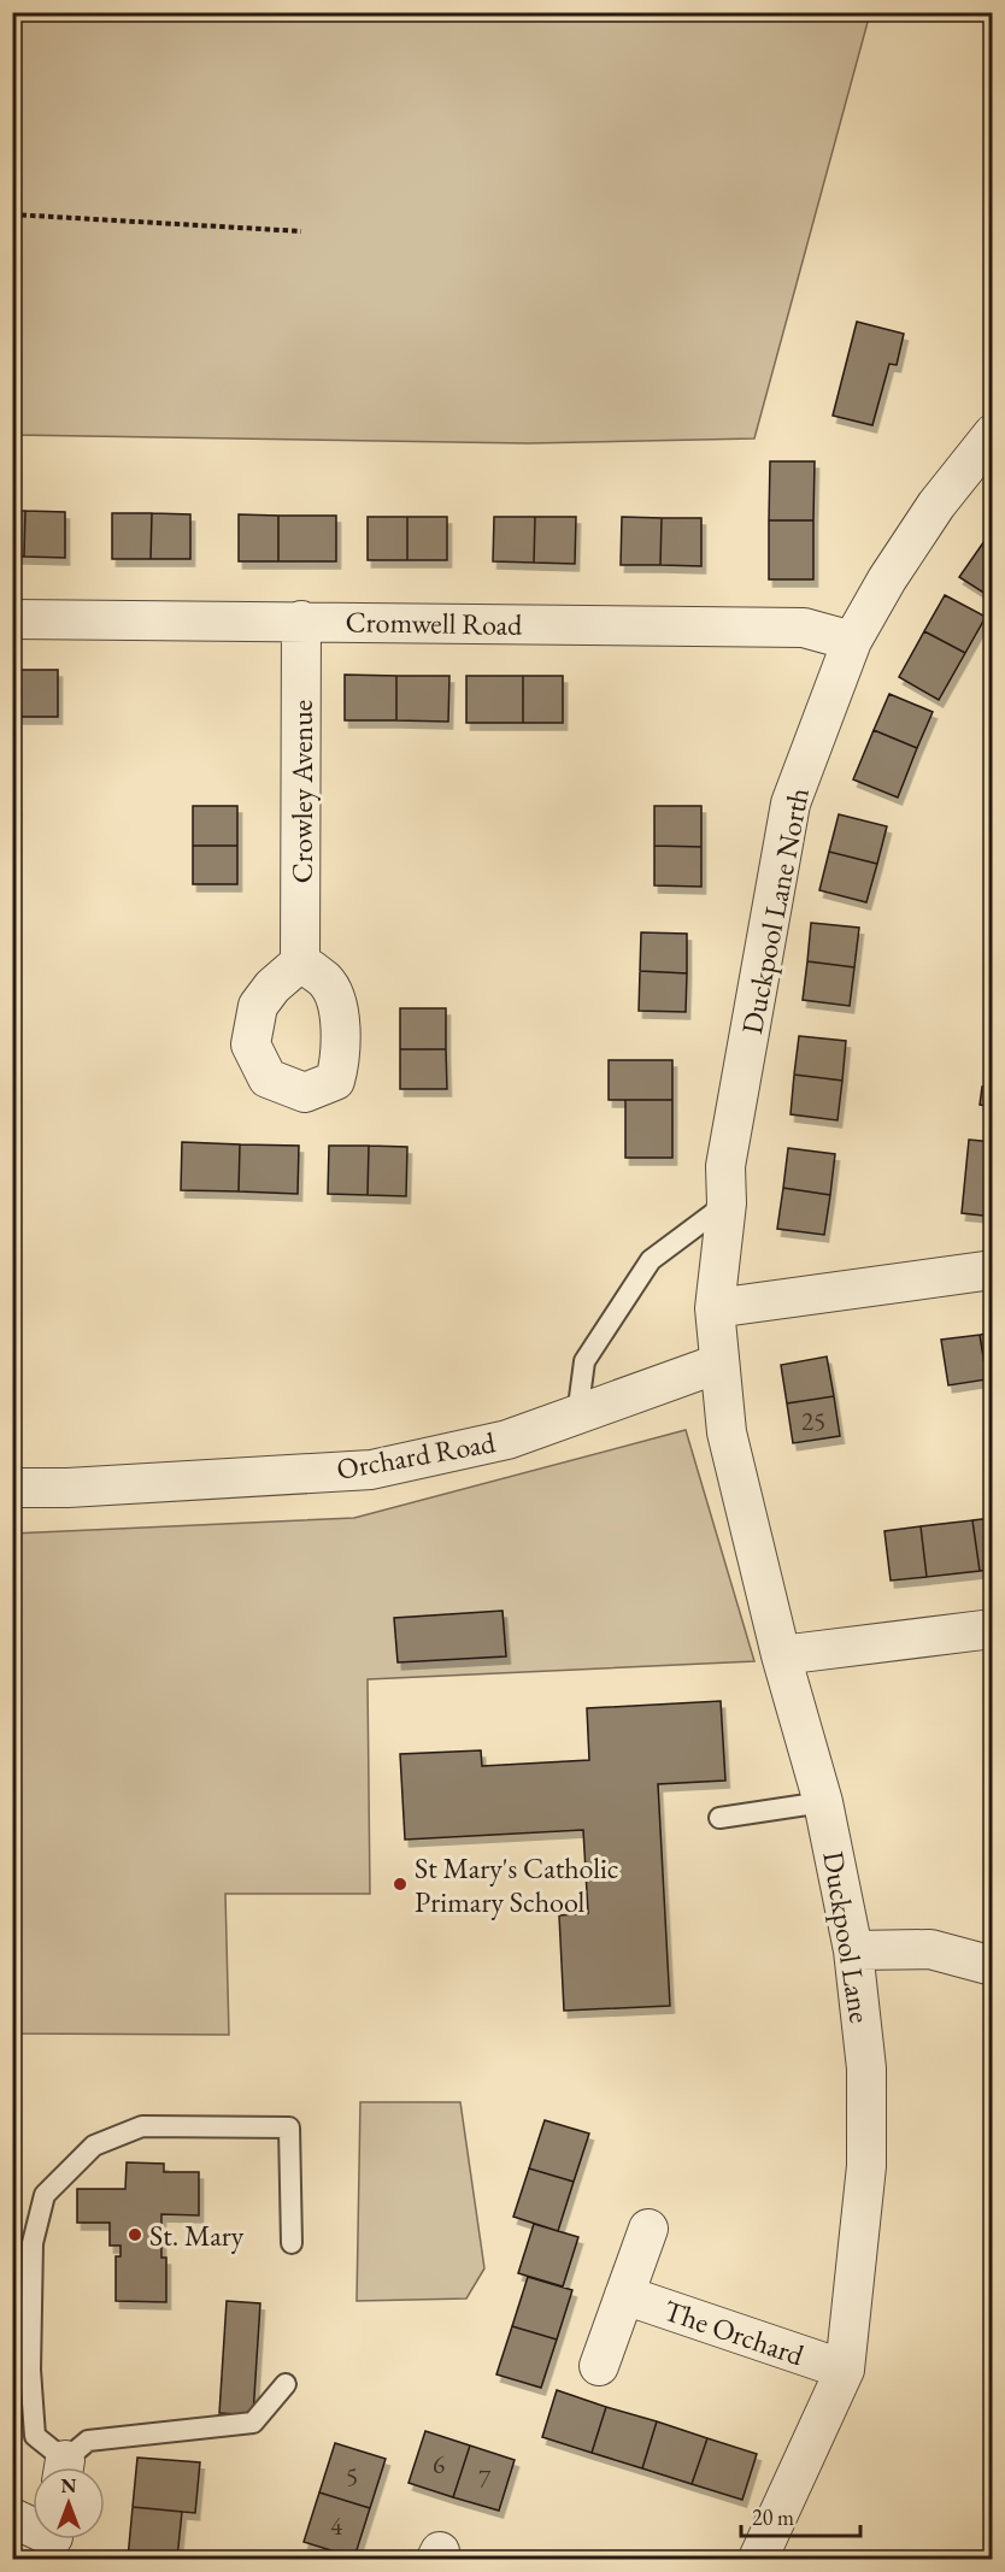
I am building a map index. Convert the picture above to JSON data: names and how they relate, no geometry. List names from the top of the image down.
{
  "streets": {
    "street": [
      "Cromwell Road",
      "Crowley Avenue",
      "Duckpool Lane North",
      "Orchard Road",
      "Duckpool Lane",
      "The Orchard"
    ]
  },
  "crossings": [
    ["Cromwell Road", "Crowley Avenue"],
    ["Cromwell Road", "Duckpool Lane North"],
    ["Duckpool Lane North", "Duckpool Lane"],
    ["Orchard Road", "Duckpool Lane"],
    ["Duckpool Lane", "The Orchard"]
  ],
  "places": ["St Mary's Catholic Primary School", "St. Mary"],
  "house_numbers": [
    "25",
    "6",
    "5",
    "7",
    "4"
  ],
  "scale_bar": "20 m",
  "north": "top"
}
